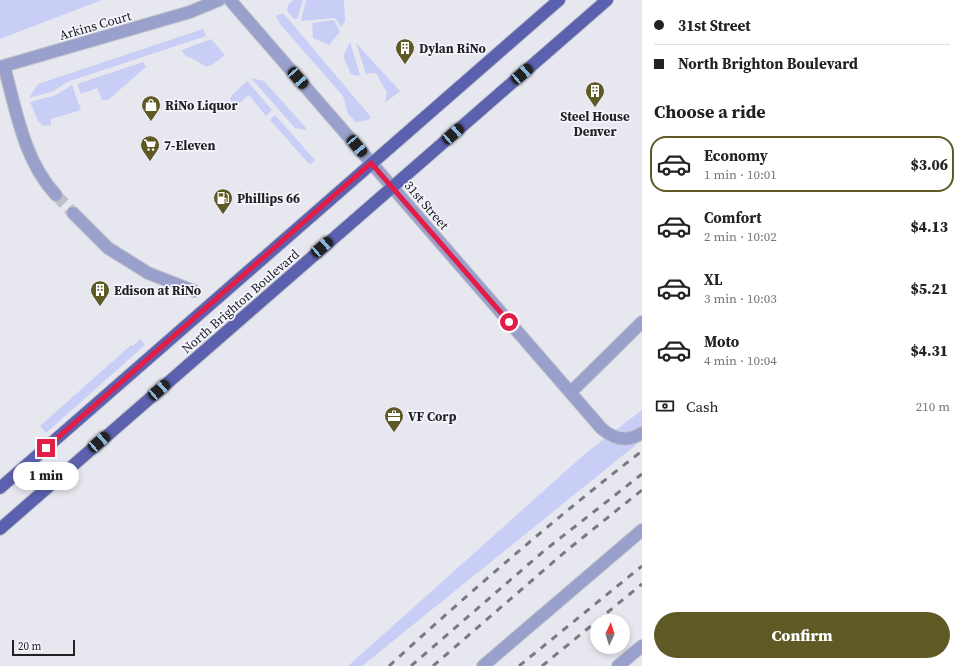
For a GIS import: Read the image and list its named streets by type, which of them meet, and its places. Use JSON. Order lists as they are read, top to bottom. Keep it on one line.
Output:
{"streets":{"main road":["North Brighton Boulevard"],"street":["Arkins Court","31st Street"]},"crossings":[["31st Street","North Brighton Boulevard"]],"places":{"building":["Dylan RiNo","Steel House Denver","Edison at RiNo"],"shop":["RiNo Liquor"],"supermarket":["7-Eleven"],"fuel station":["Phillips 66"],"office":["VF Corp"]},"scale_bar":"20 m","north":"top","page":{"banner":["31st Street","North Brighton Boulevard"],"heading":"Choose a ride","list":[{"name":"Economy","note":"1 min · 10:01","value":"$3.06"},{"name":"Comfort","note":"2 min · 10:02","value":"$4.13"},{"name":"XL","note":"3 min · 10:03","value":"$5.21"},{"name":"Moto","note":"4 min · 10:04","value":"$4.31"}],"pay":["Cash","210 m"],"bubble":"1 min","buttons":"Confirm","scale":"20 m"}}
